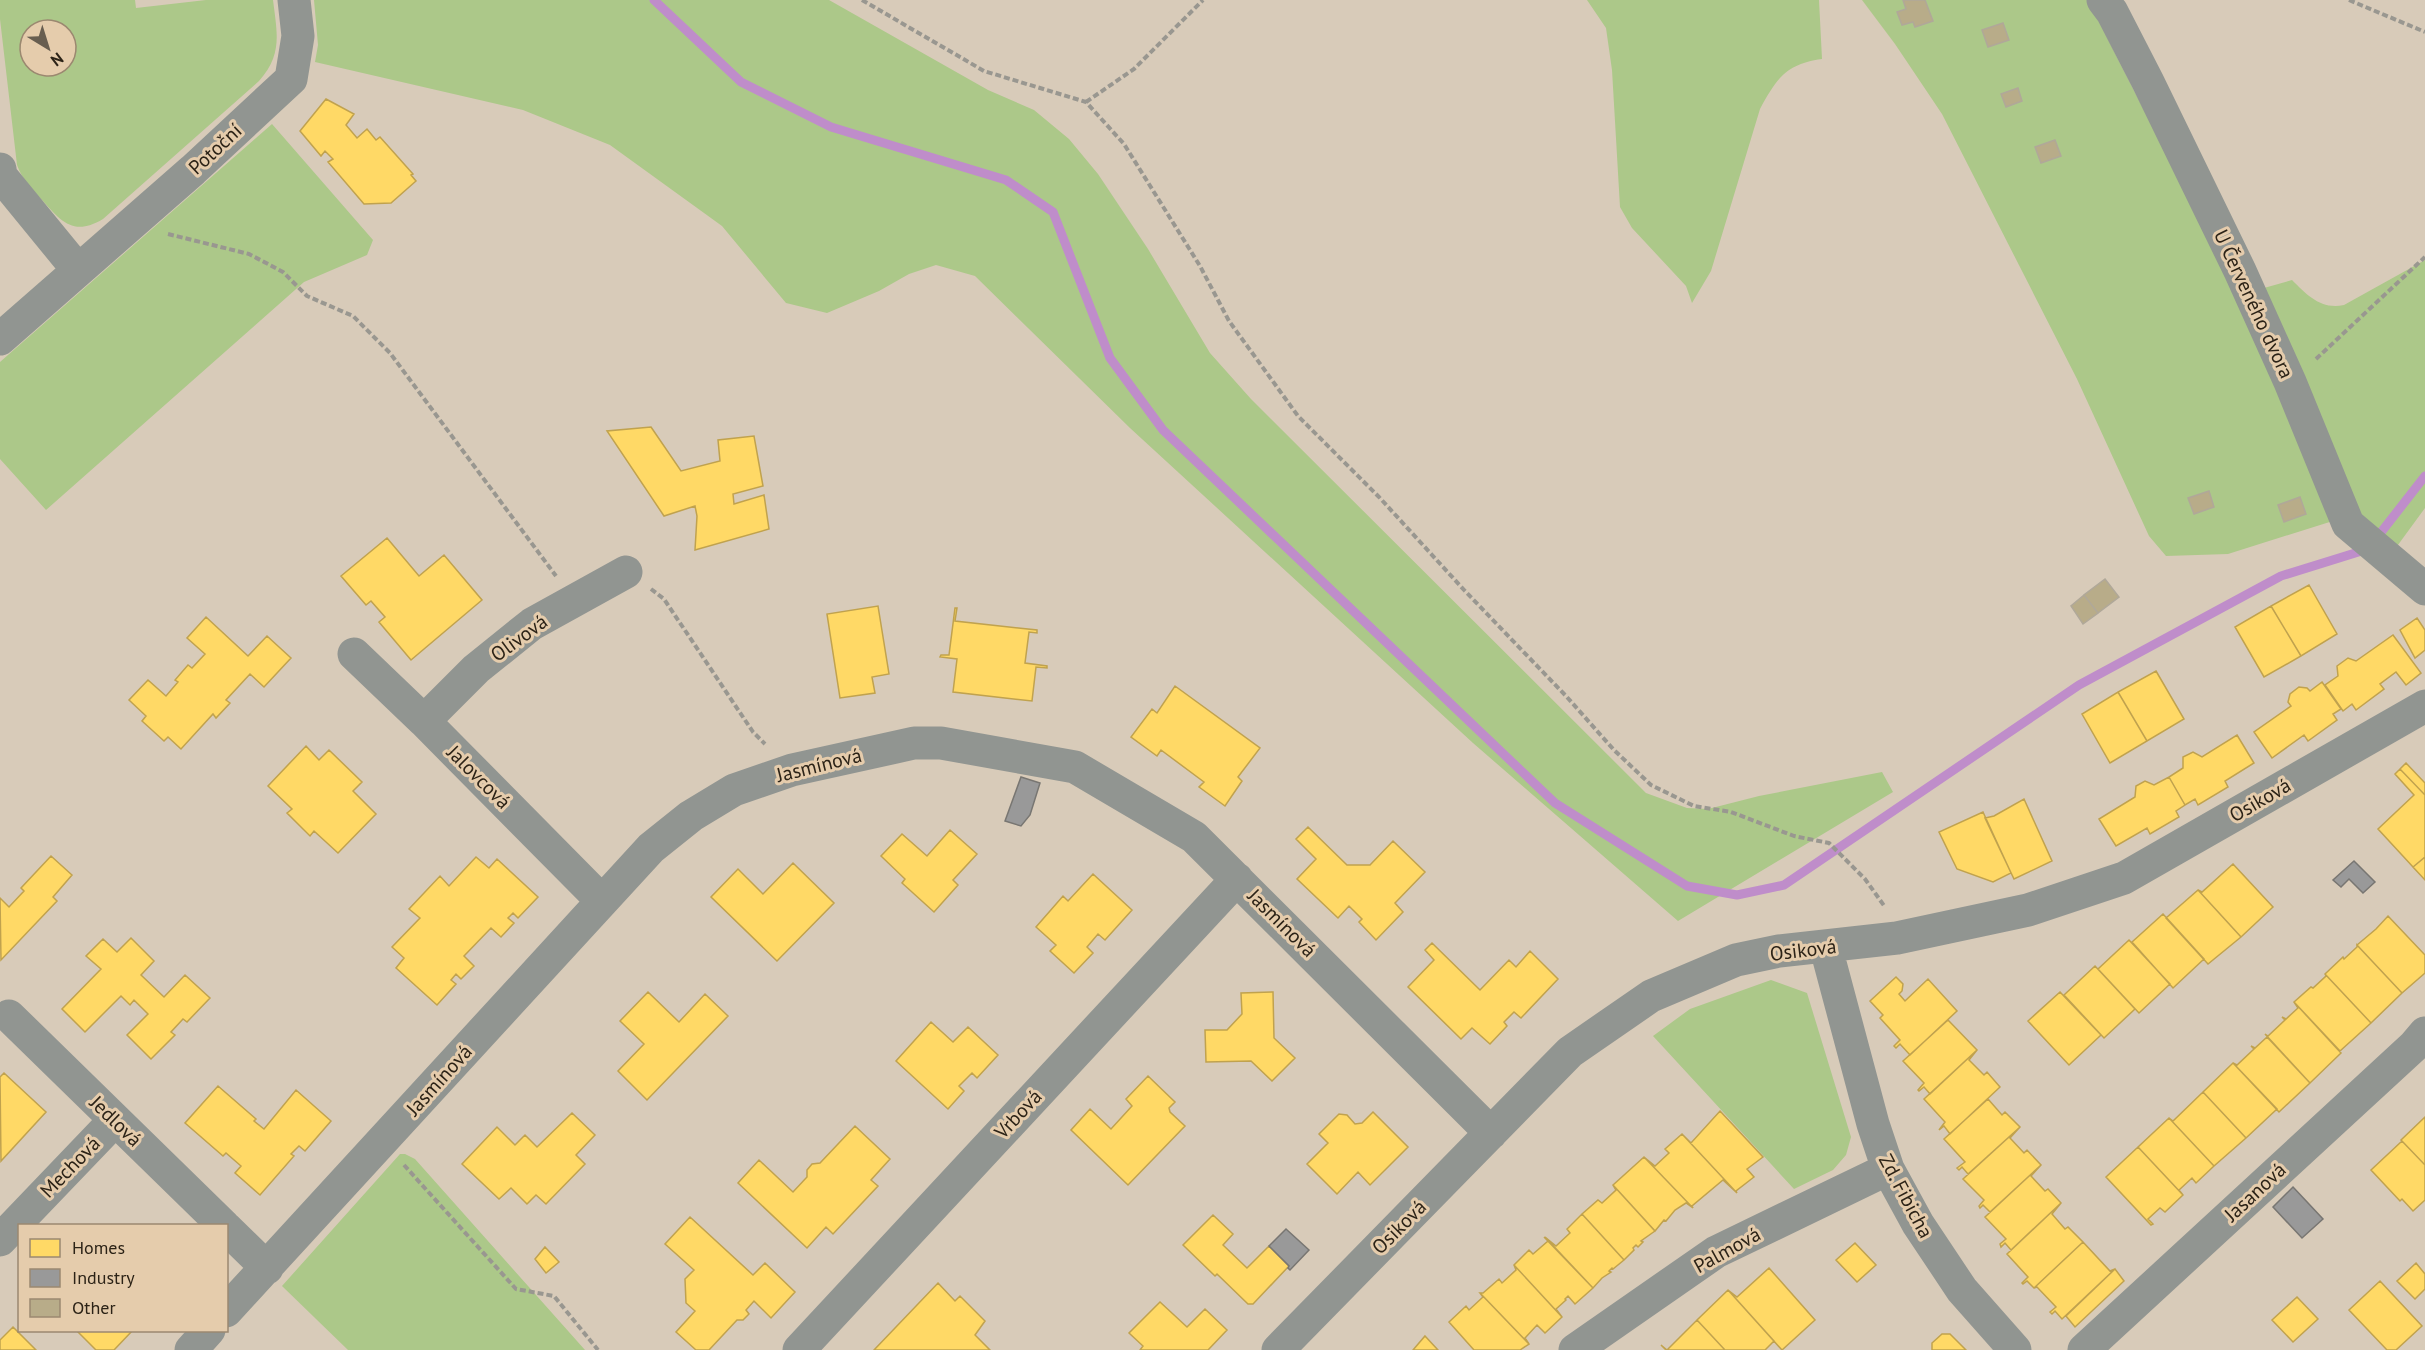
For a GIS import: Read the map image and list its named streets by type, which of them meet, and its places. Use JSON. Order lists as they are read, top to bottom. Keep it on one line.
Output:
{"streets":{"street":["Potoční","U Červeného dvora","Olivová","Jasmínová","Jalovcová","Osiková","Vrbová","Jedlová","Mechová","Jasanová","Zd. Fibicha","Palmová"]},"crossings":[["Olivová","Jalovcová"],["Jasmínová","Jalovcová"],["Jasmínová","Osiková"],["Jasmínová","Vrbová"],["Jasmínová","Jedlová"],["Osiková","Zd. Fibicha"],["Jedlová","Mechová"],["Zd. Fibicha","Palmová"]],"legend":["Homes","Industry","Other"],"north":"bottom right"}
